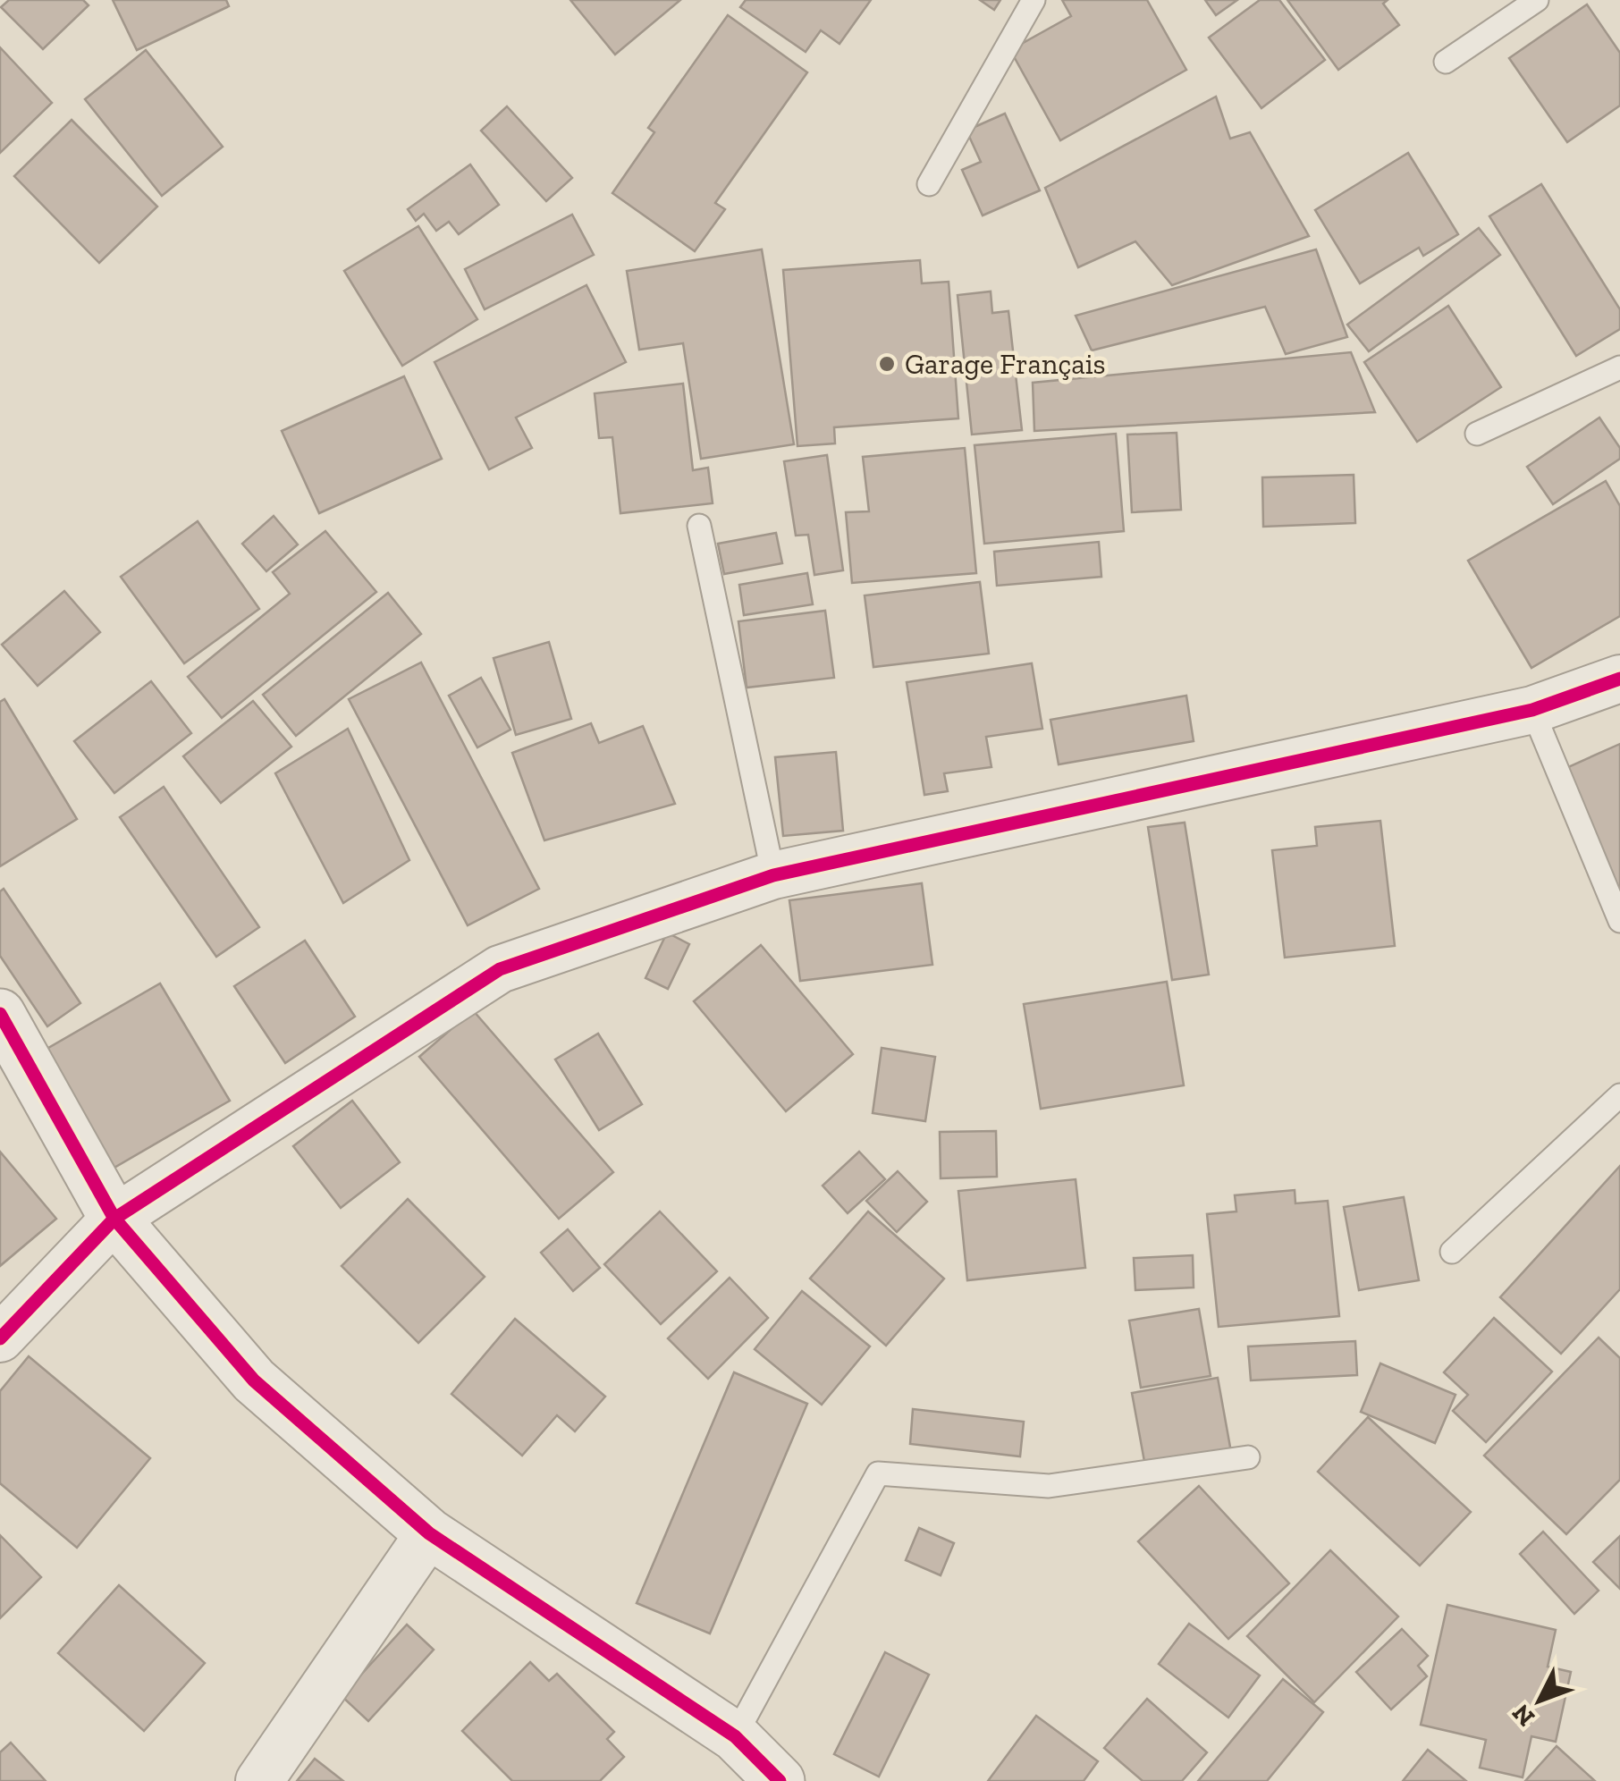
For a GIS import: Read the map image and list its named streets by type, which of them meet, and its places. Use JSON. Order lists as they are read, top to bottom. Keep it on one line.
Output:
{"places":["Garage Français"],"north":"bottom left"}
